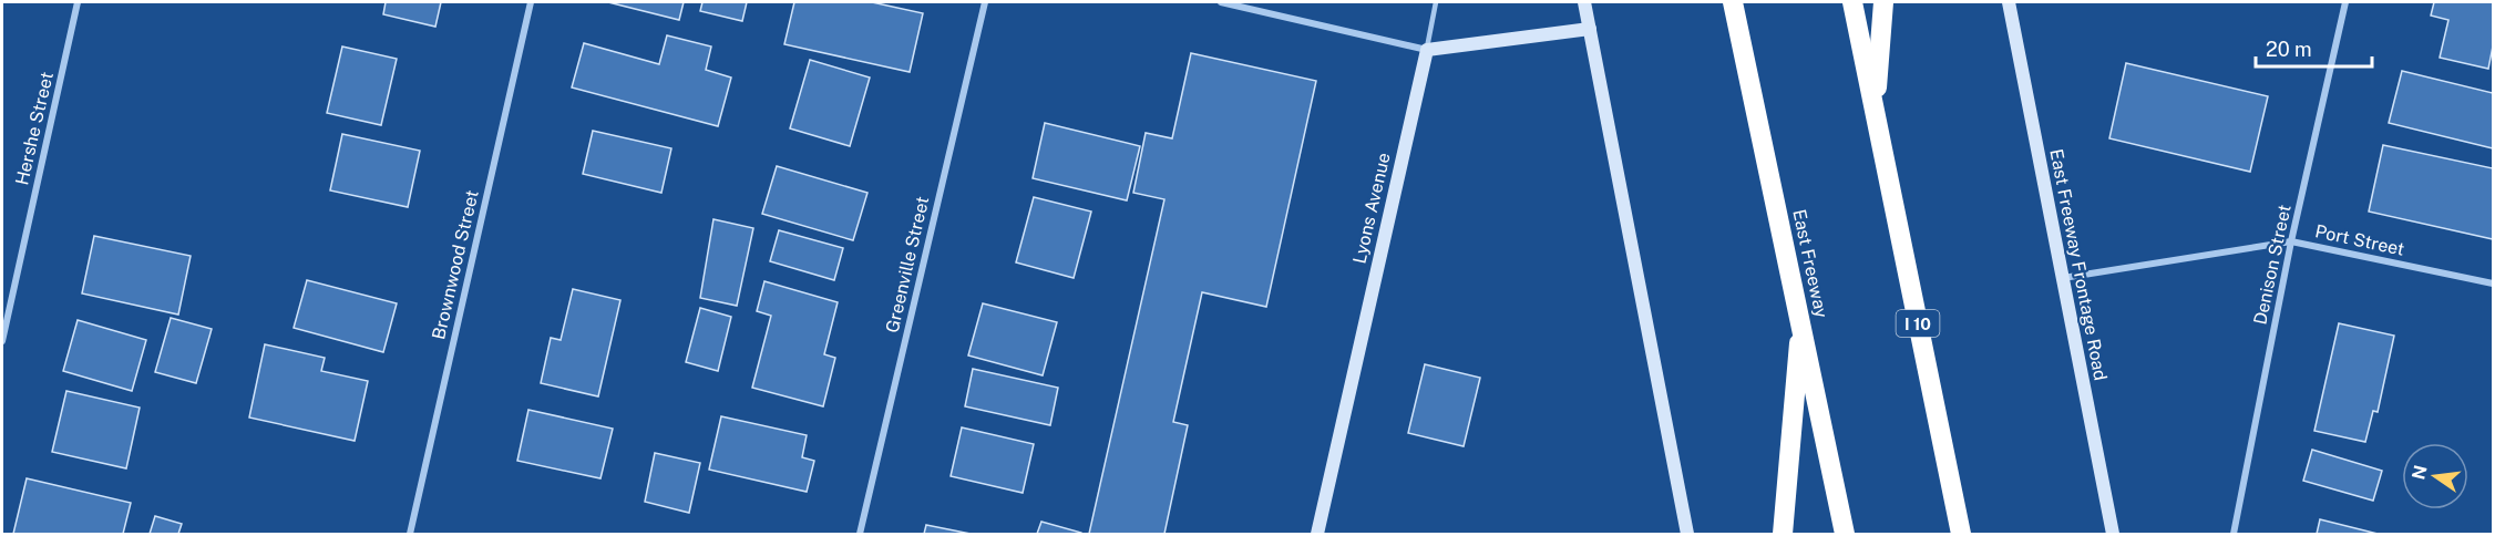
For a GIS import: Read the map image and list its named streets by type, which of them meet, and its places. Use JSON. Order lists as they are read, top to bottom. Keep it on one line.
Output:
{"streets":{"highway":["East Freeway","I 10"],"main road":["Lyons Avenue","East Freeway Frontage Road"],"street":["Hershe Street","Port Street","Brownwood Street","Greenville Street","Denison Street"]},"crossings":[["Port Street","East Freeway Frontage Road"],["Port Street","Denison Street"]],"scale_bar":"20 m","north":"left"}
